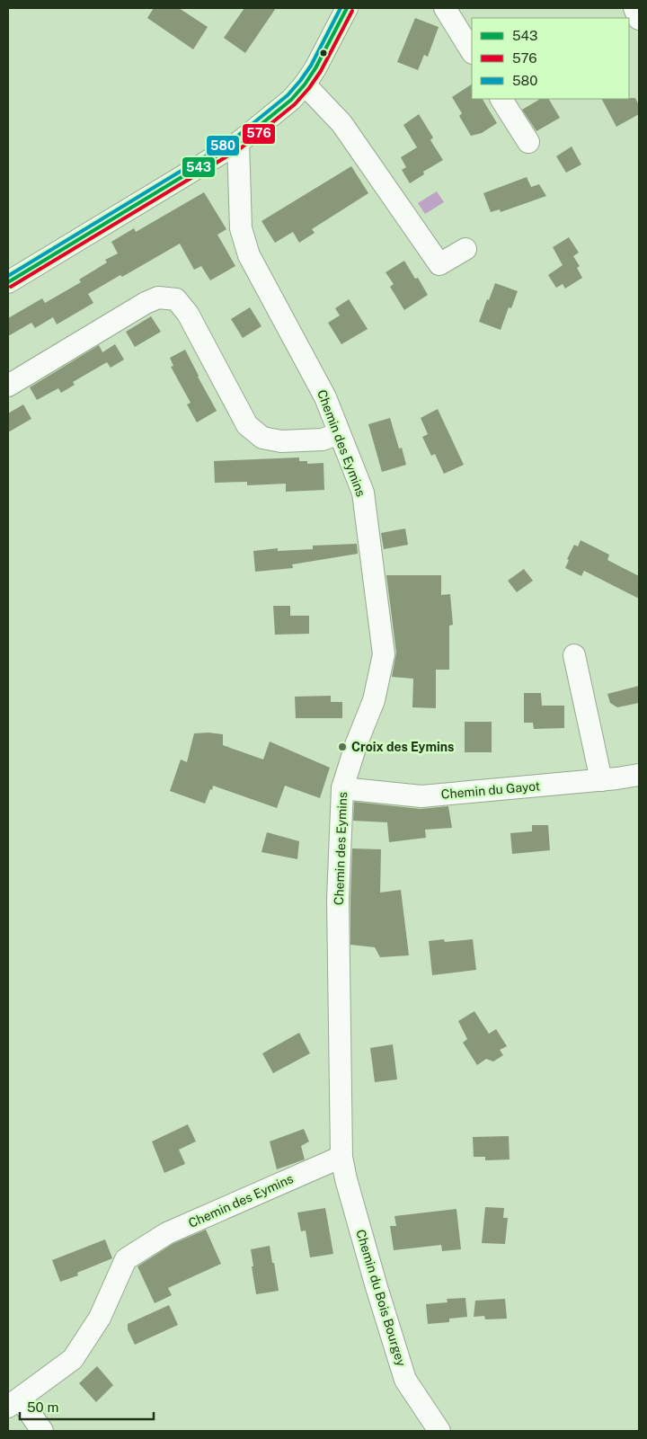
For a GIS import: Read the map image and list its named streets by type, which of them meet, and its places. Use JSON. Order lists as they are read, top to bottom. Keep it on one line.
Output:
{"streets":{"street":["Chemin des Eymins","Chemin du Gayot","Chemin du Bois Bourgey"]},"crossings":[["Chemin des Eymins","Chemin du Gayot"],["Chemin des Eymins","Chemin du Bois Bourgey"]],"places":["Croix des Eymins"],"lines":["transit line 543","transit line 580","transit line 576"],"legend":["543","576","580"],"scale_bar":"50 m"}
